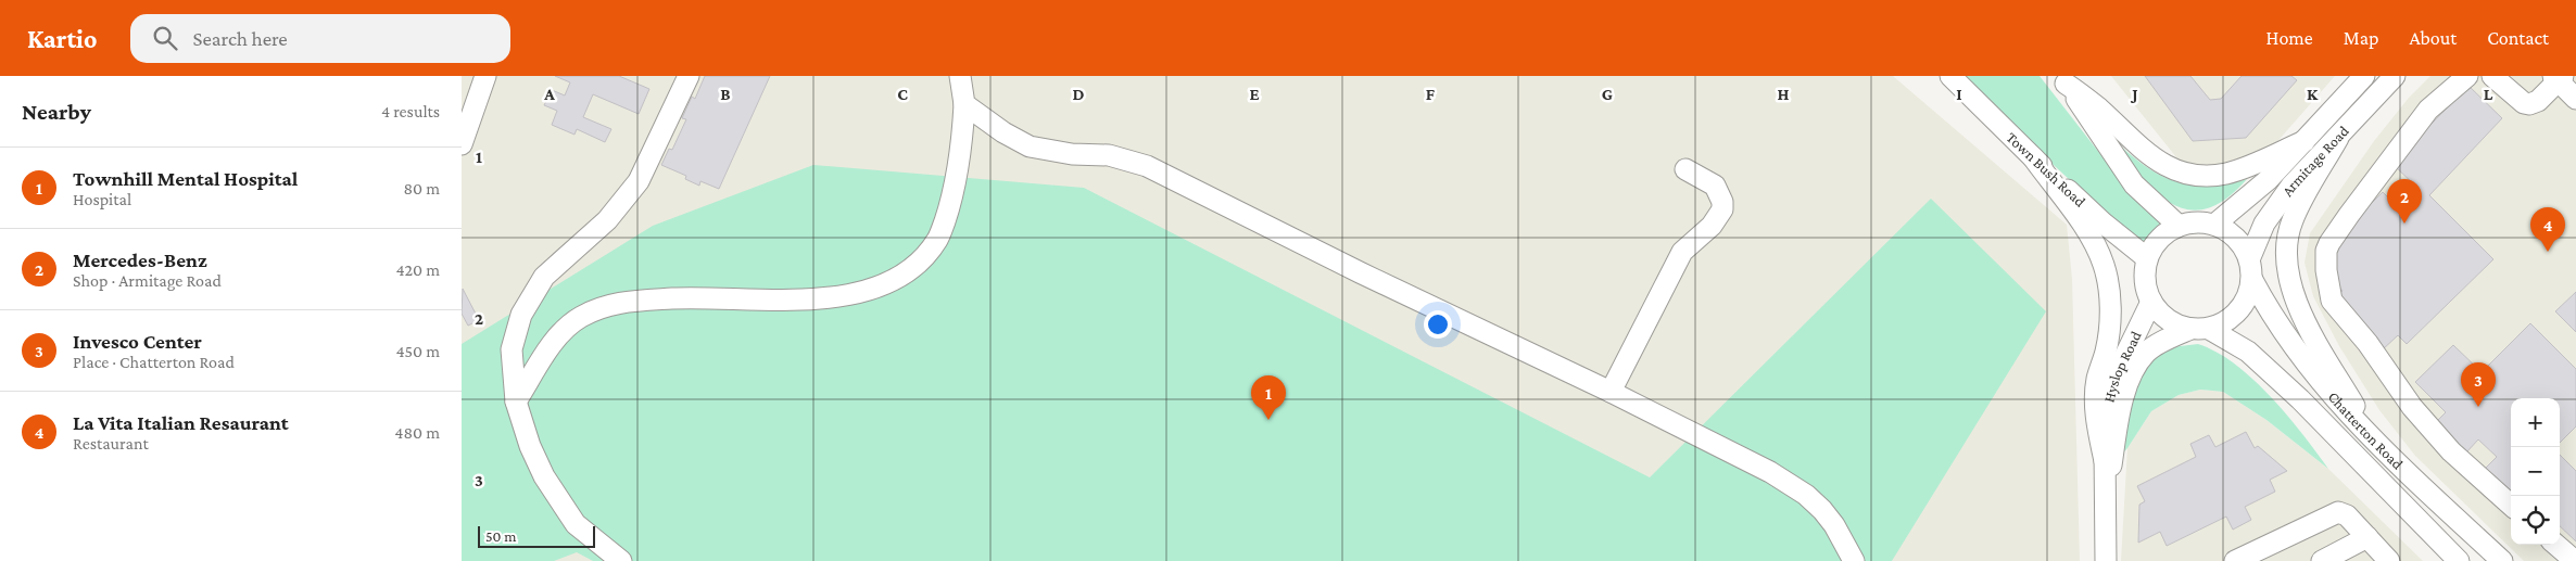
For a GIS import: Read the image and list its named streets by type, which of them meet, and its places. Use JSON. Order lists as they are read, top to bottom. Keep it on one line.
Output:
{"streets":{"street":["Armitage Road","Town Bush Road","Hyslop Road","Chatterton Road"]},"crossings":[["Armitage Road","Town Bush Road"],["Armitage Road","Hyslop Road"],["Armitage Road","Chatterton Road"],["Town Bush Road","Hyslop Road"],["Town Bush Road","Chatterton Road"],["Hyslop Road","Chatterton Road"]],"scale_bar":"50 m","page":{"header":"Kartio","search":"Search here","nav":["Home","Map","About","Contact"],"heading":["Nearby","4 results"],"list":[{"mark":"1","name":"Townhill Mental Hospital","note":"Hospital","value":"80 m"},{"mark":"2","name":"Mercedes-Benz","note":"Shop · Armitage Road","value":"420 m"},{"mark":"3","name":"Invesco Center","note":"Place · Chatterton Road","value":"450 m"},{"mark":"4","name":"La Vita Italian Resaurant","note":"Restaurant","value":"480 m"}],"pins":["2","4","3","1"],"map_buttons":["+","−"],"scale":"50 m"},"grid":{"columns":["A","B","C","D","E","F","G","H","I","J","K","L"],"rows":["1","2","3"]}}
